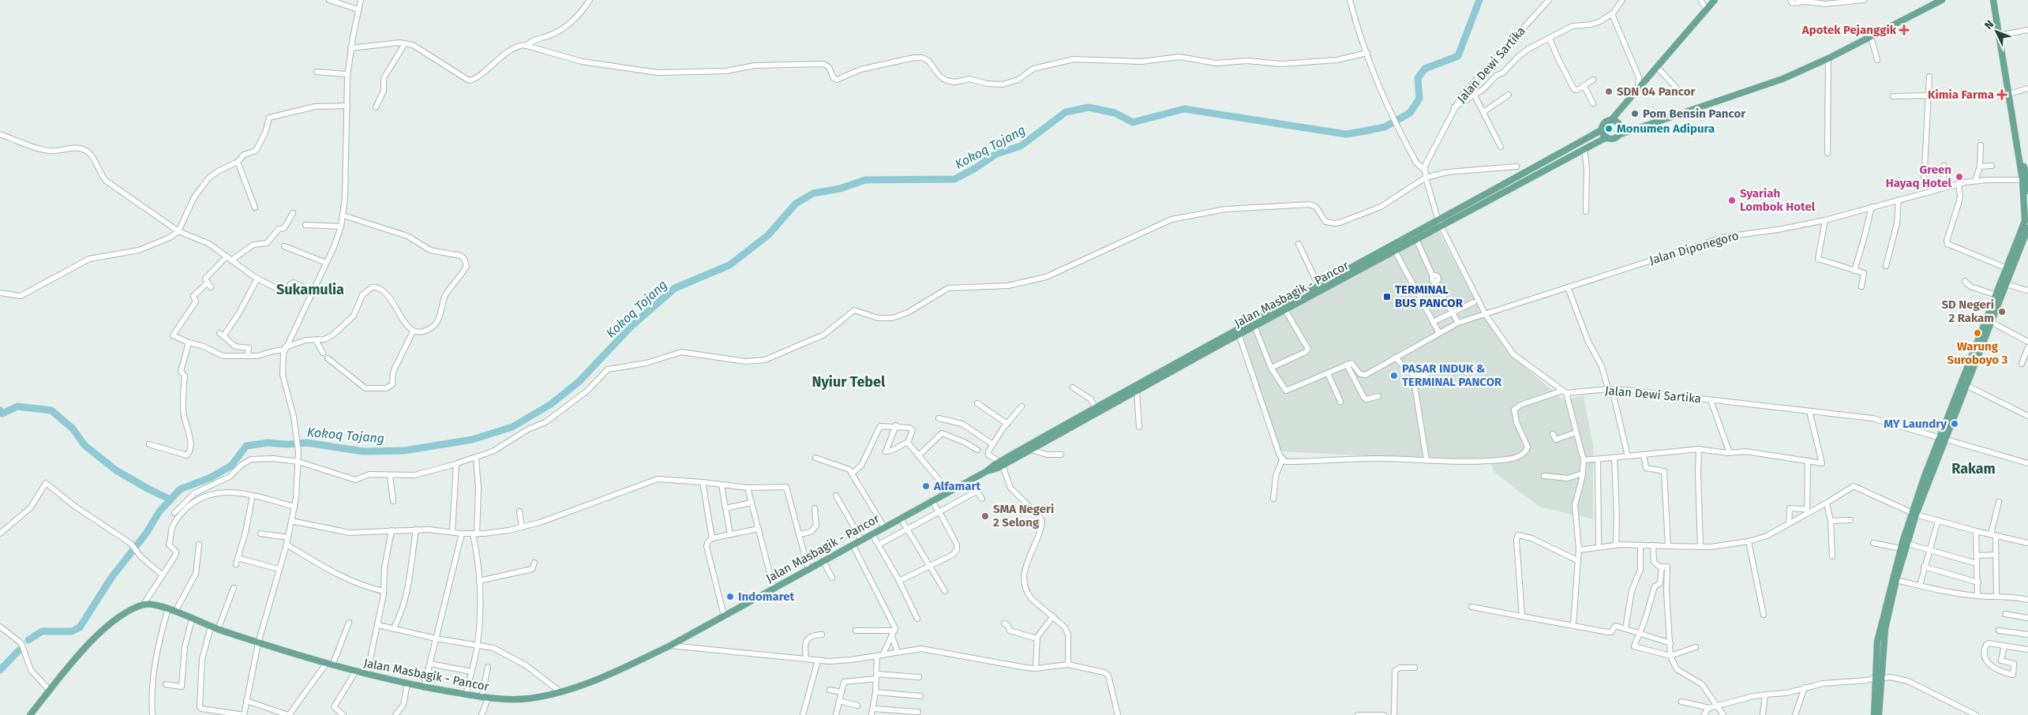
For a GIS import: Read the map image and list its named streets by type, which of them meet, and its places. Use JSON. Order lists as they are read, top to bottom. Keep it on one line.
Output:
{"streets":{"main road":["Jalan Masbagik - Pancor"],"street":["Jalan Dewi Sartika","Jalan Diponegoro"]},"crossings":[["Jalan Dewi Sartika","Jalan Diponegoro"],["Jalan Dewi Sartika","Jalan Masbagik - Pancor"]],"districts":["Sukamulia","Nyiur Tebel","Rakam"],"water":["Kokoq Tojang"],"places":{"health":["Apotek Pejanggik","Kimia Farma"],"other":["SDN 04 Pancor","Pom Bensin Pancor","Monumen Adipura","Green Hayaq Hotel","Syariah Lombok Hotel","SD Negeri 2 Rakam","Warung Suroboyo 3","PASAR INDUK & TERMINAL PANCOR","MY Laundry","Alfamart","SMA Negeri 2 Selong","Indomaret"],"transit":["TERMINAL BUS PANCOR"]},"north":"top left"}
